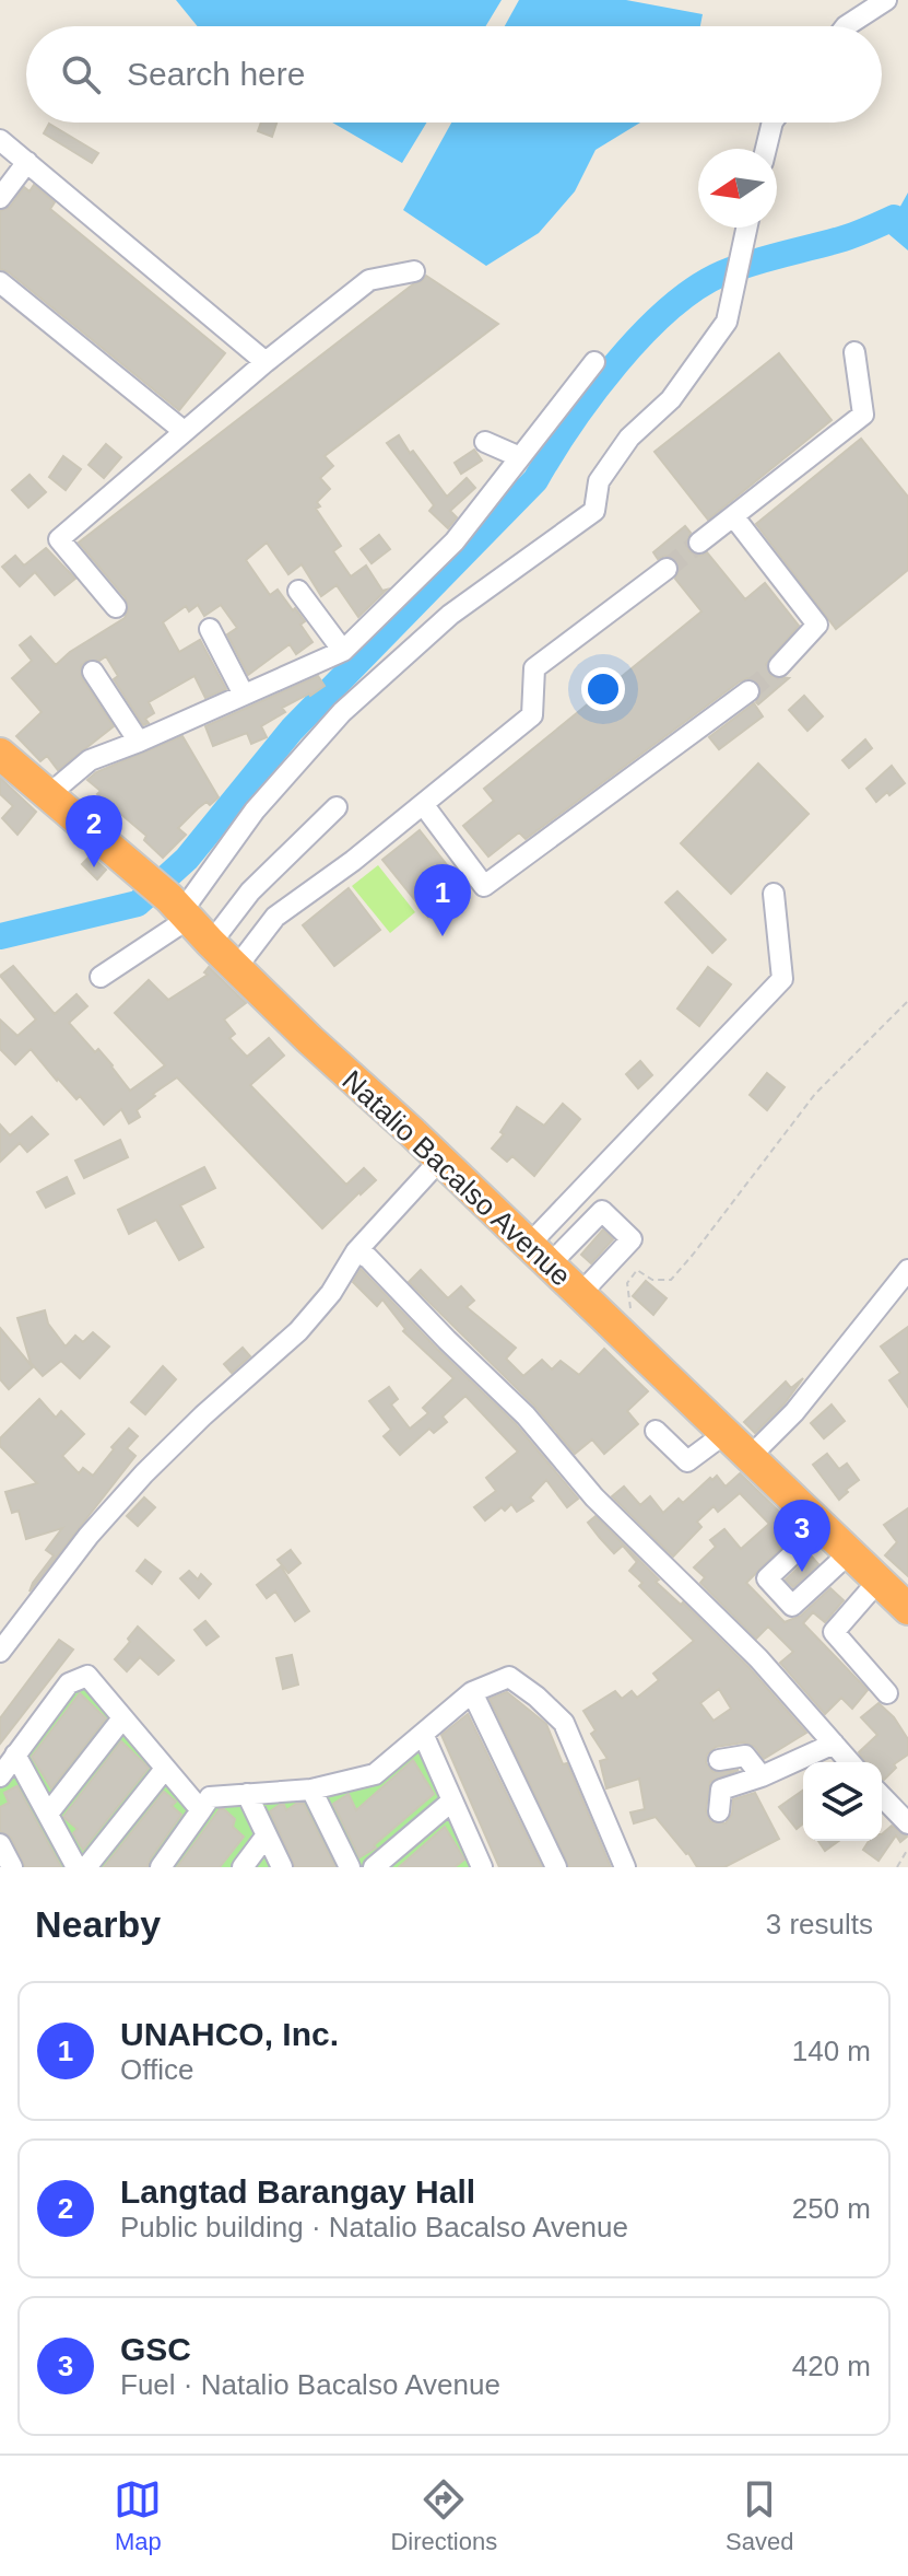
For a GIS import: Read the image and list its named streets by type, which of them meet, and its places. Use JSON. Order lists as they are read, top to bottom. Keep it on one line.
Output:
{"streets":{"highway":["Natalio Bacalso Avenue"]},"north":"left","page":{"search":"Search here","pins":["2","1","3"],"heading":["Nearby","3 results"],"list":[{"mark":"1","name":"UNAHCO, Inc.","note":"Office","value":"140 m"},{"mark":"2","name":"Langtad Barangay Hall","note":"Public building · Natalio Bacalso Avenue","value":"250 m"},{"mark":"3","name":"GSC","note":"Fuel · Natalio Bacalso Avenue","value":"420 m"}],"nav":["Map","Directions","Saved"]}}
